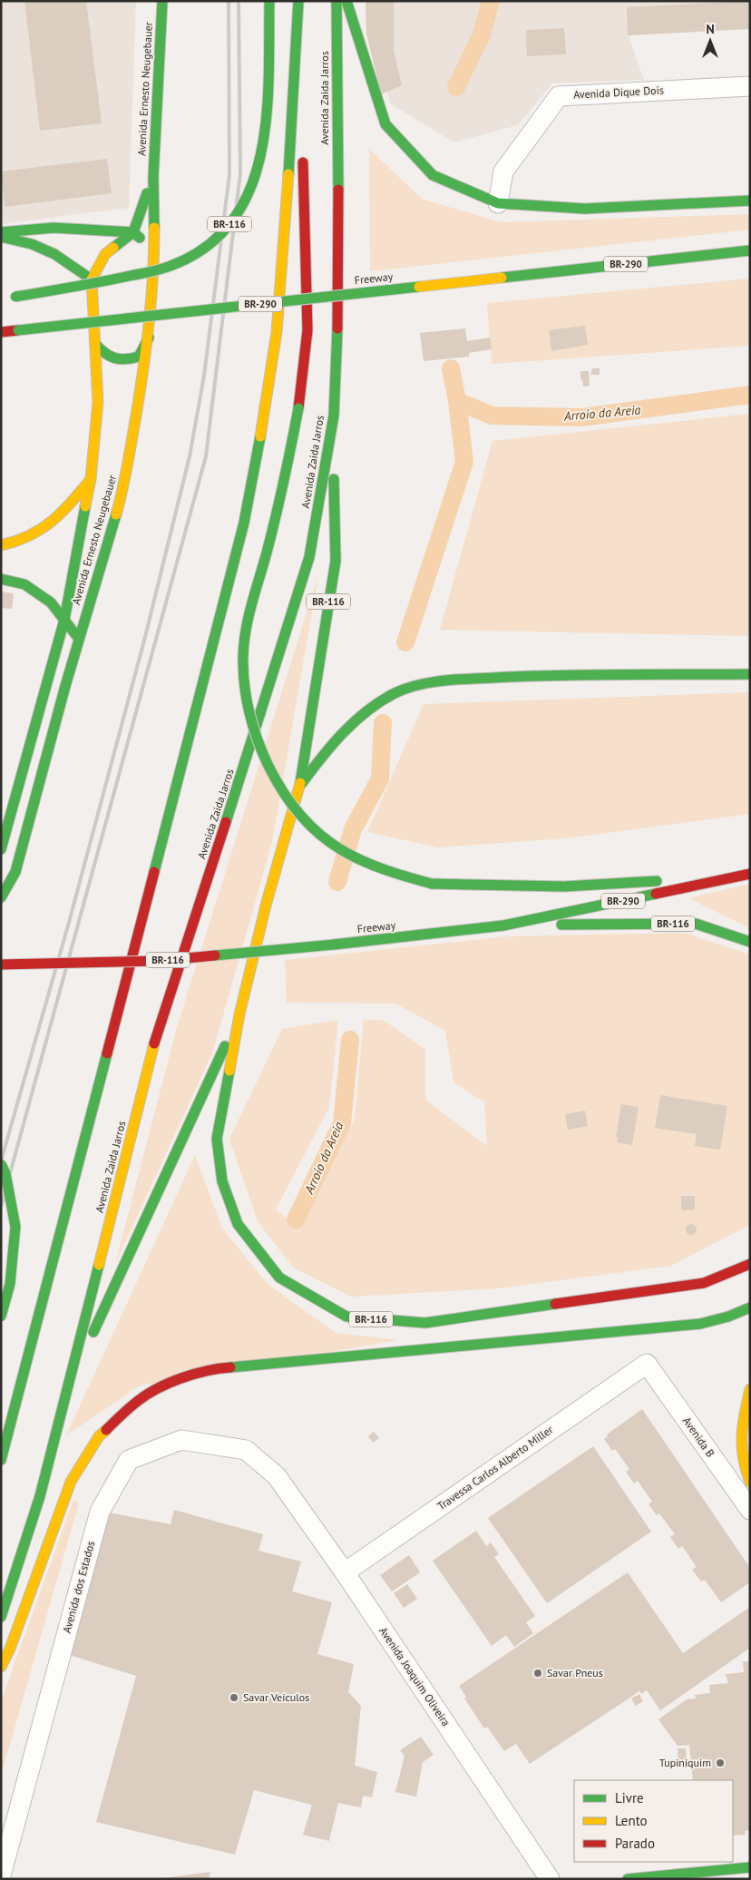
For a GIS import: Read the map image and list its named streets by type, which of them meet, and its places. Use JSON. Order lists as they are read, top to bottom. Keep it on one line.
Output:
{"streets":{"main road":["Avenida Ernesto Neugebauer","Avenida Zaida Jarros","BR-116","BR-290","Freeway"],"street":["Avenida Dique Dois","Avenida B","Travessa Carlos Alberto Miller","Avenida dos Estados","Avenida Joaquim Oliveira"]},"crossings":[["Avenida Zaida Jarros","BR-116"],["BR-116","Freeway"],["Avenida B","Travessa Carlos Alberto Miller"],["Travessa Carlos Alberto Miller","Avenida Joaquim Oliveira"],["Avenida dos Estados","Avenida Joaquim Oliveira"]],"water":["Arroio da Areia"],"places":["Savar Pneus","Savar Veículos","Tupiniquim"],"legend":["Livre","Lento","Parado"],"north":"top"}
